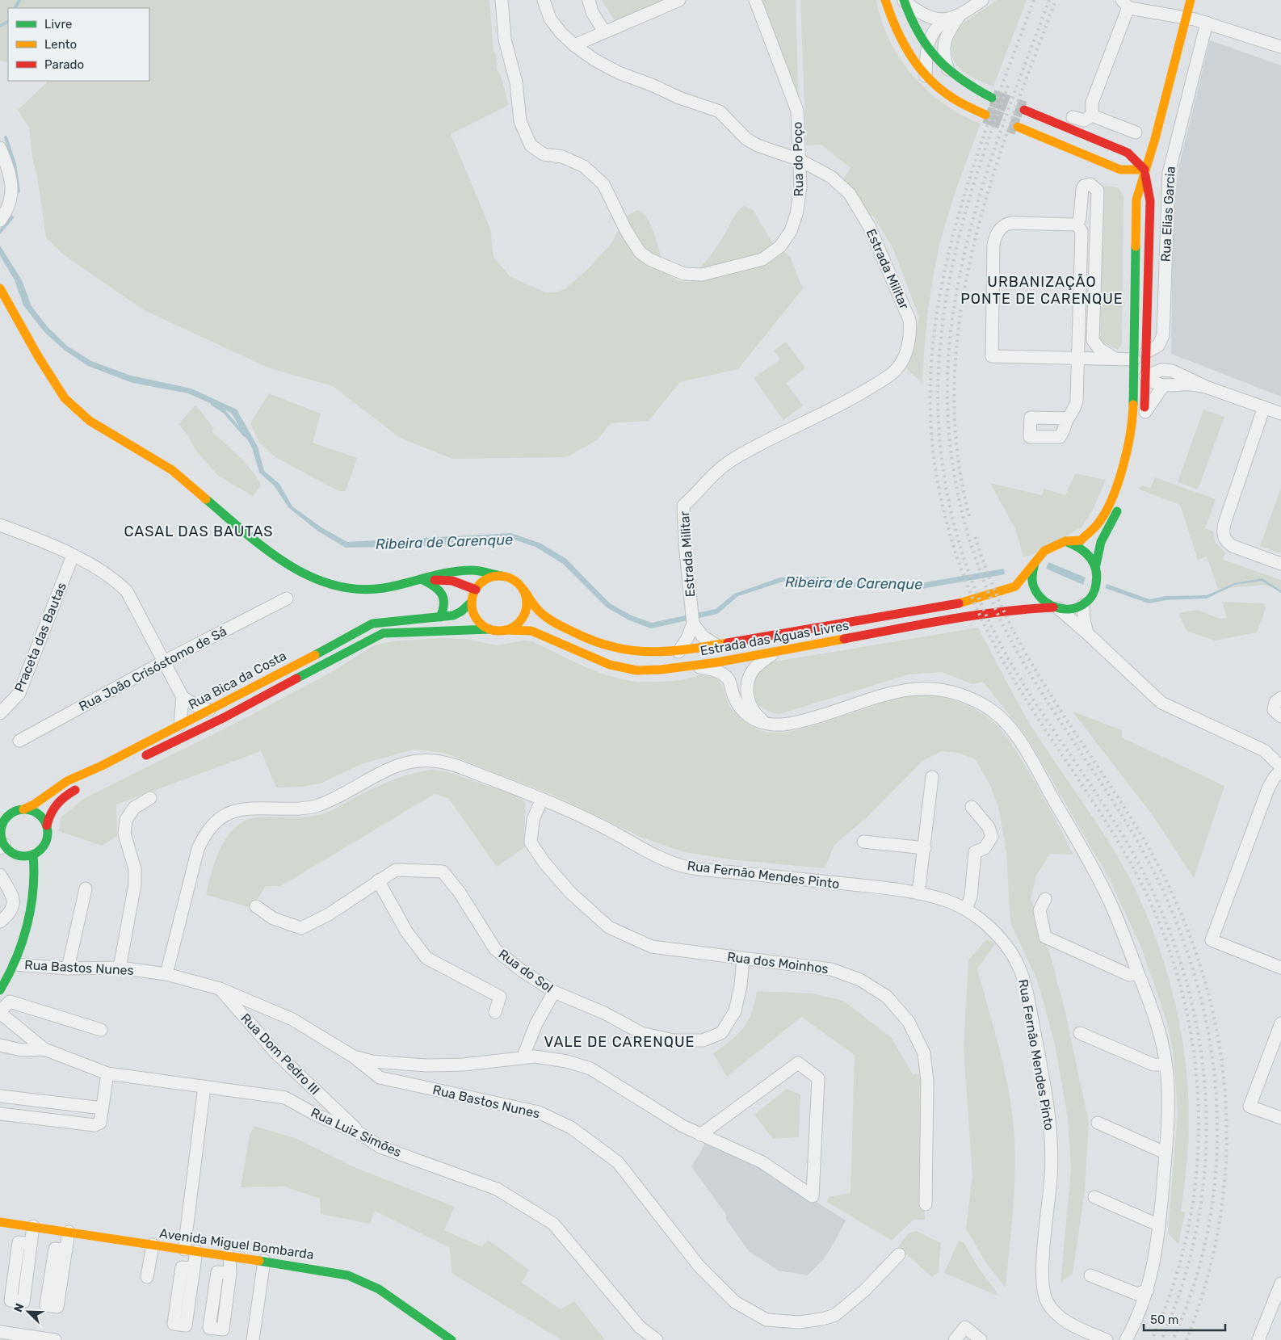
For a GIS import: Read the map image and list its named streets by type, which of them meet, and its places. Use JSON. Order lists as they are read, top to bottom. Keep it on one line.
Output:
{"streets":{"street":["Rua do Poço","Rua Elias Garcia","Estrada Militar","Praceta das Bautas","Estrada das Águas Livres","Rua João Crisóstomo de Sá","Rua Bica da Costa","Rua Fernão Mendes Pinto","Rua dos Moinhos","Rua Bastos Nunes","Rua do Sol","Rua Dom Pedro III","Rua Luiz Simões","Avenida Miguel Bombarda"]},"crossings":[["Rua do Poço","Estrada Militar"],["Rua Elias Garcia","Estrada das Águas Livres"],["Estrada das Águas Livres","Rua Bica da Costa"],["Rua Fernão Mendes Pinto","Rua dos Moinhos"],["Rua Fernão Mendes Pinto","Rua Bastos Nunes"],["Rua dos Moinhos","Rua do Sol"],["Rua Bastos Nunes","Rua Dom Pedro III"],["Rua Dom Pedro III","Rua Luiz Simões"]],"districts":["URBANIZAÇÃO PONTE DE CARENQUE","CASAL DAS BAUTAS","VALE DE CARENQUE"],"water":["Ribeira de Carenque"],"legend":["Livre","Lento","Parado"],"scale_bar":"50 m","north":"top left"}
